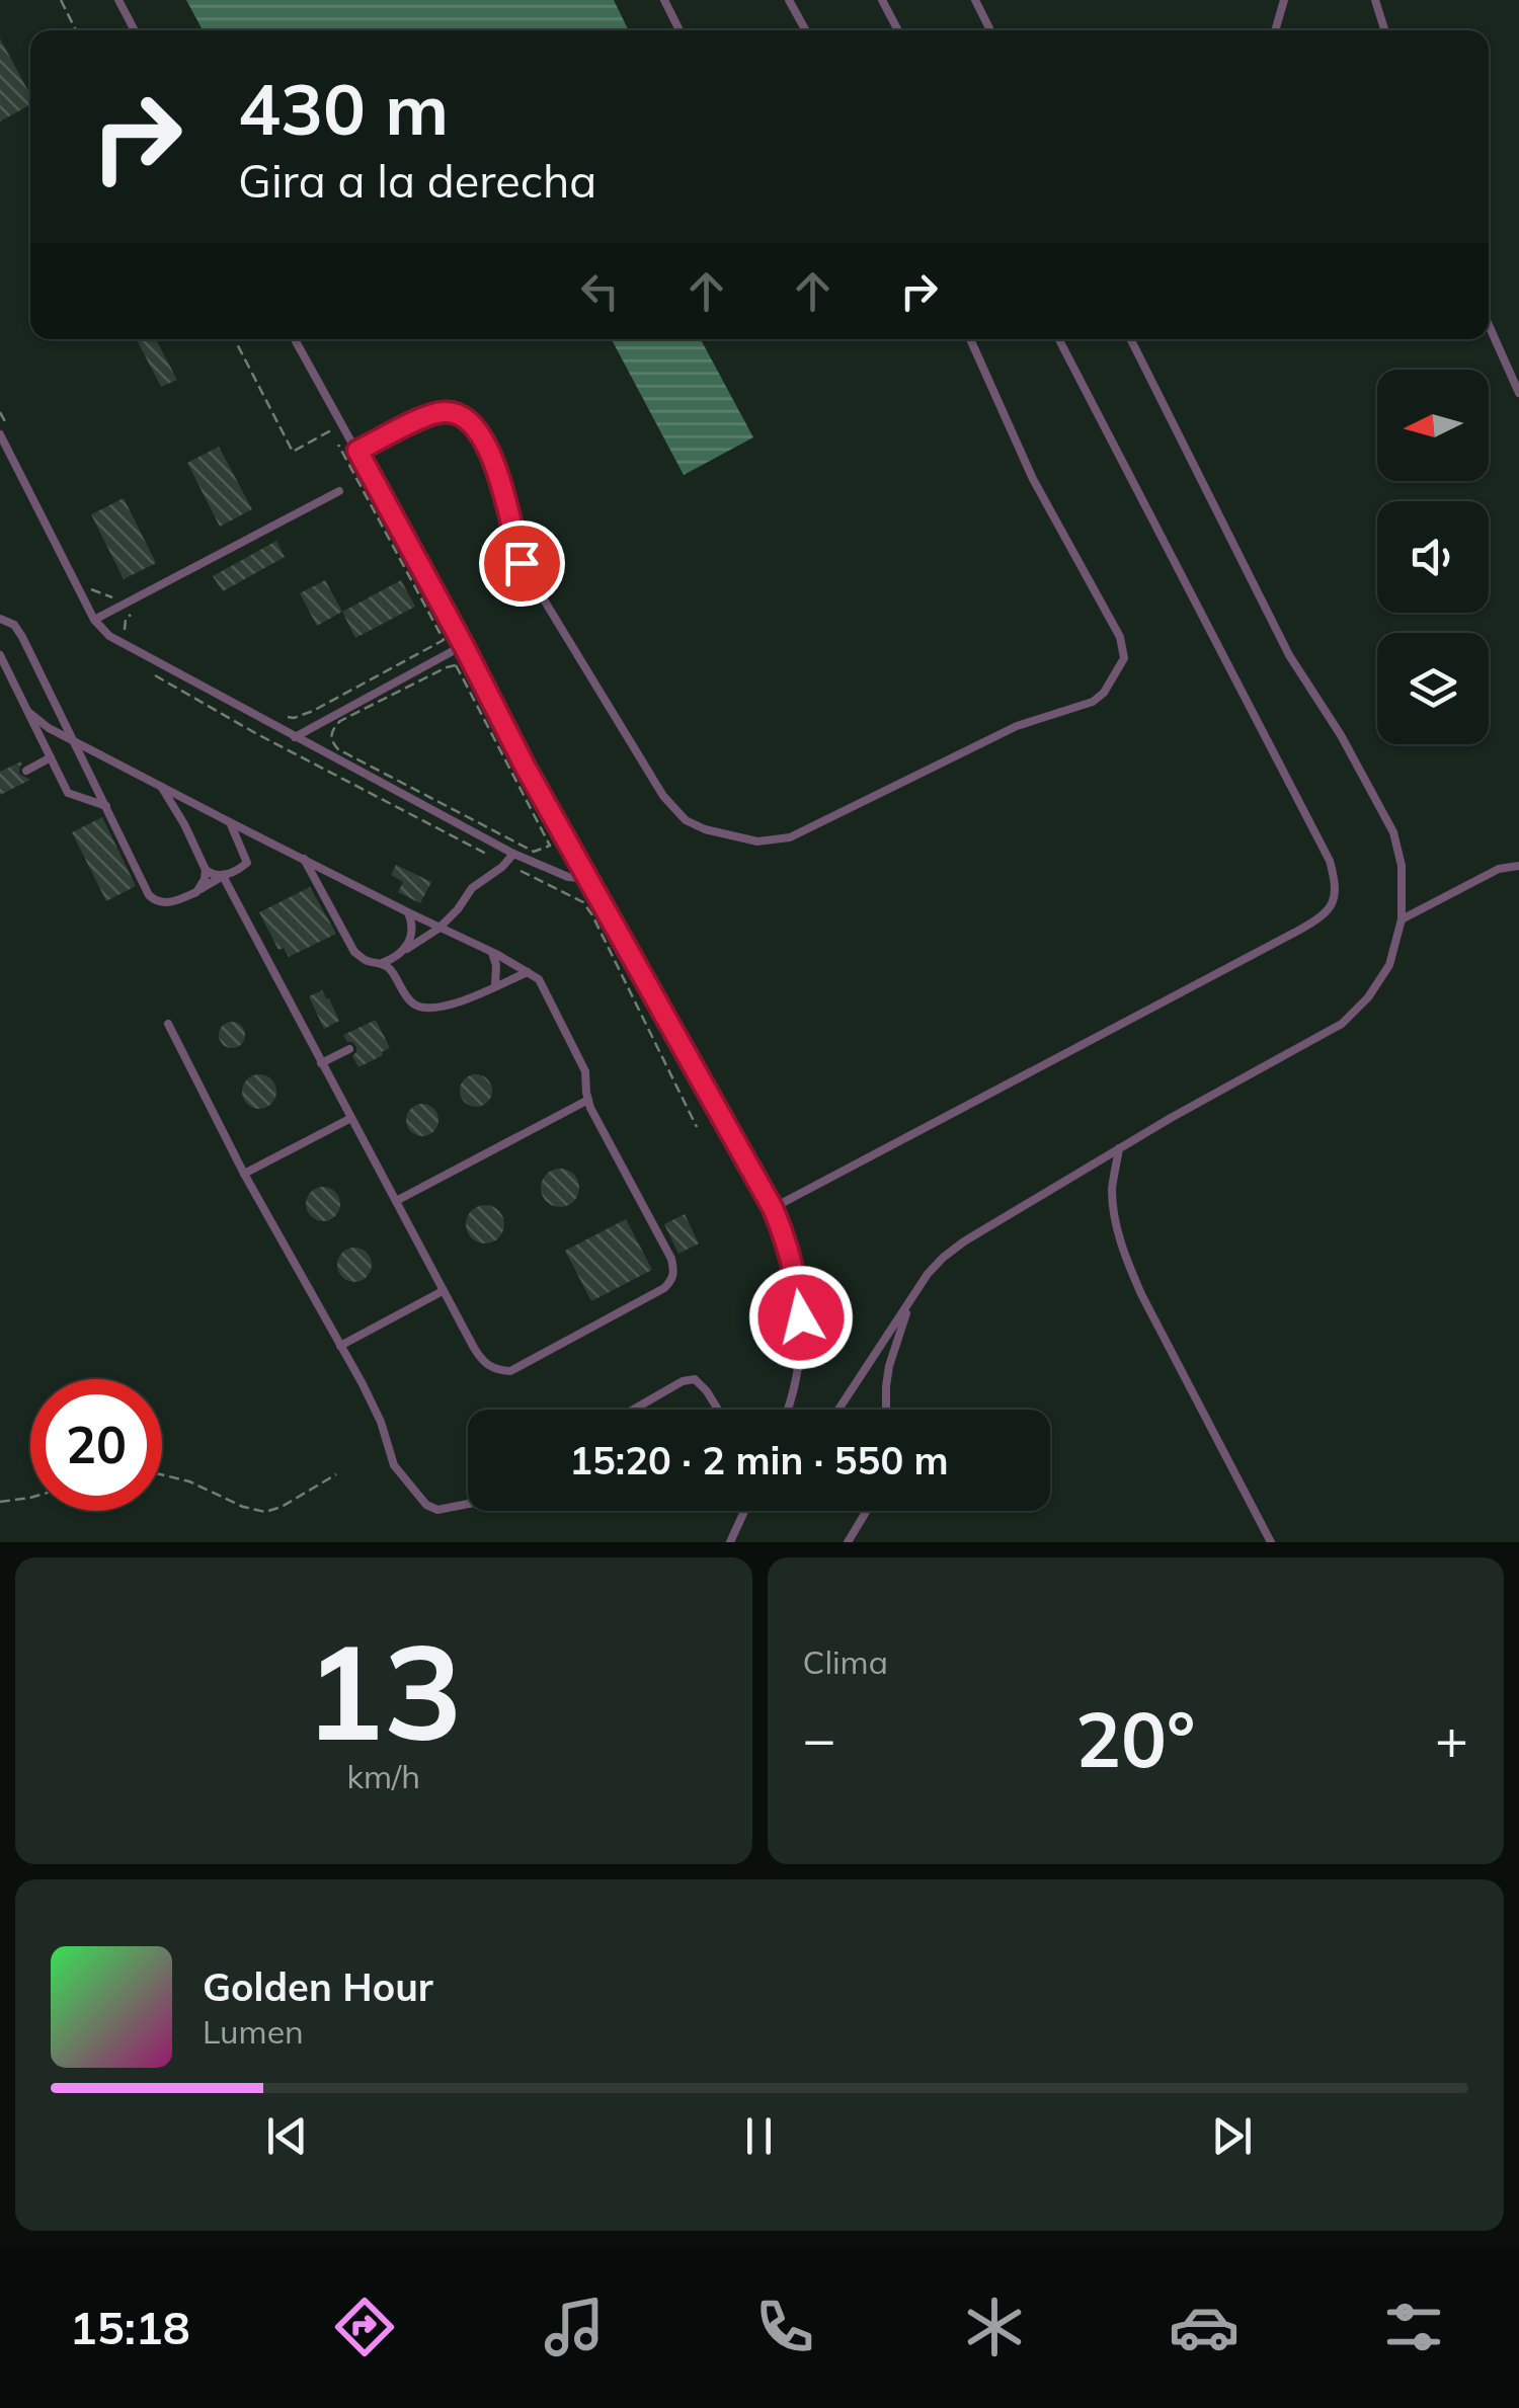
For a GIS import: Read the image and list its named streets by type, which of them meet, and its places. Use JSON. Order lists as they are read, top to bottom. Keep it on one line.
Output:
{"north":"left","page":{"turn":["430 m","Gira a la derecha"],"limit":"20","trip":"15:20 · 2 min · 550 m","tile":[["13","km/h"],"Clima"],"heat":["−","20°","+"],"song":["Golden Hour","Lumen"],"tabs":"15:18"}}
